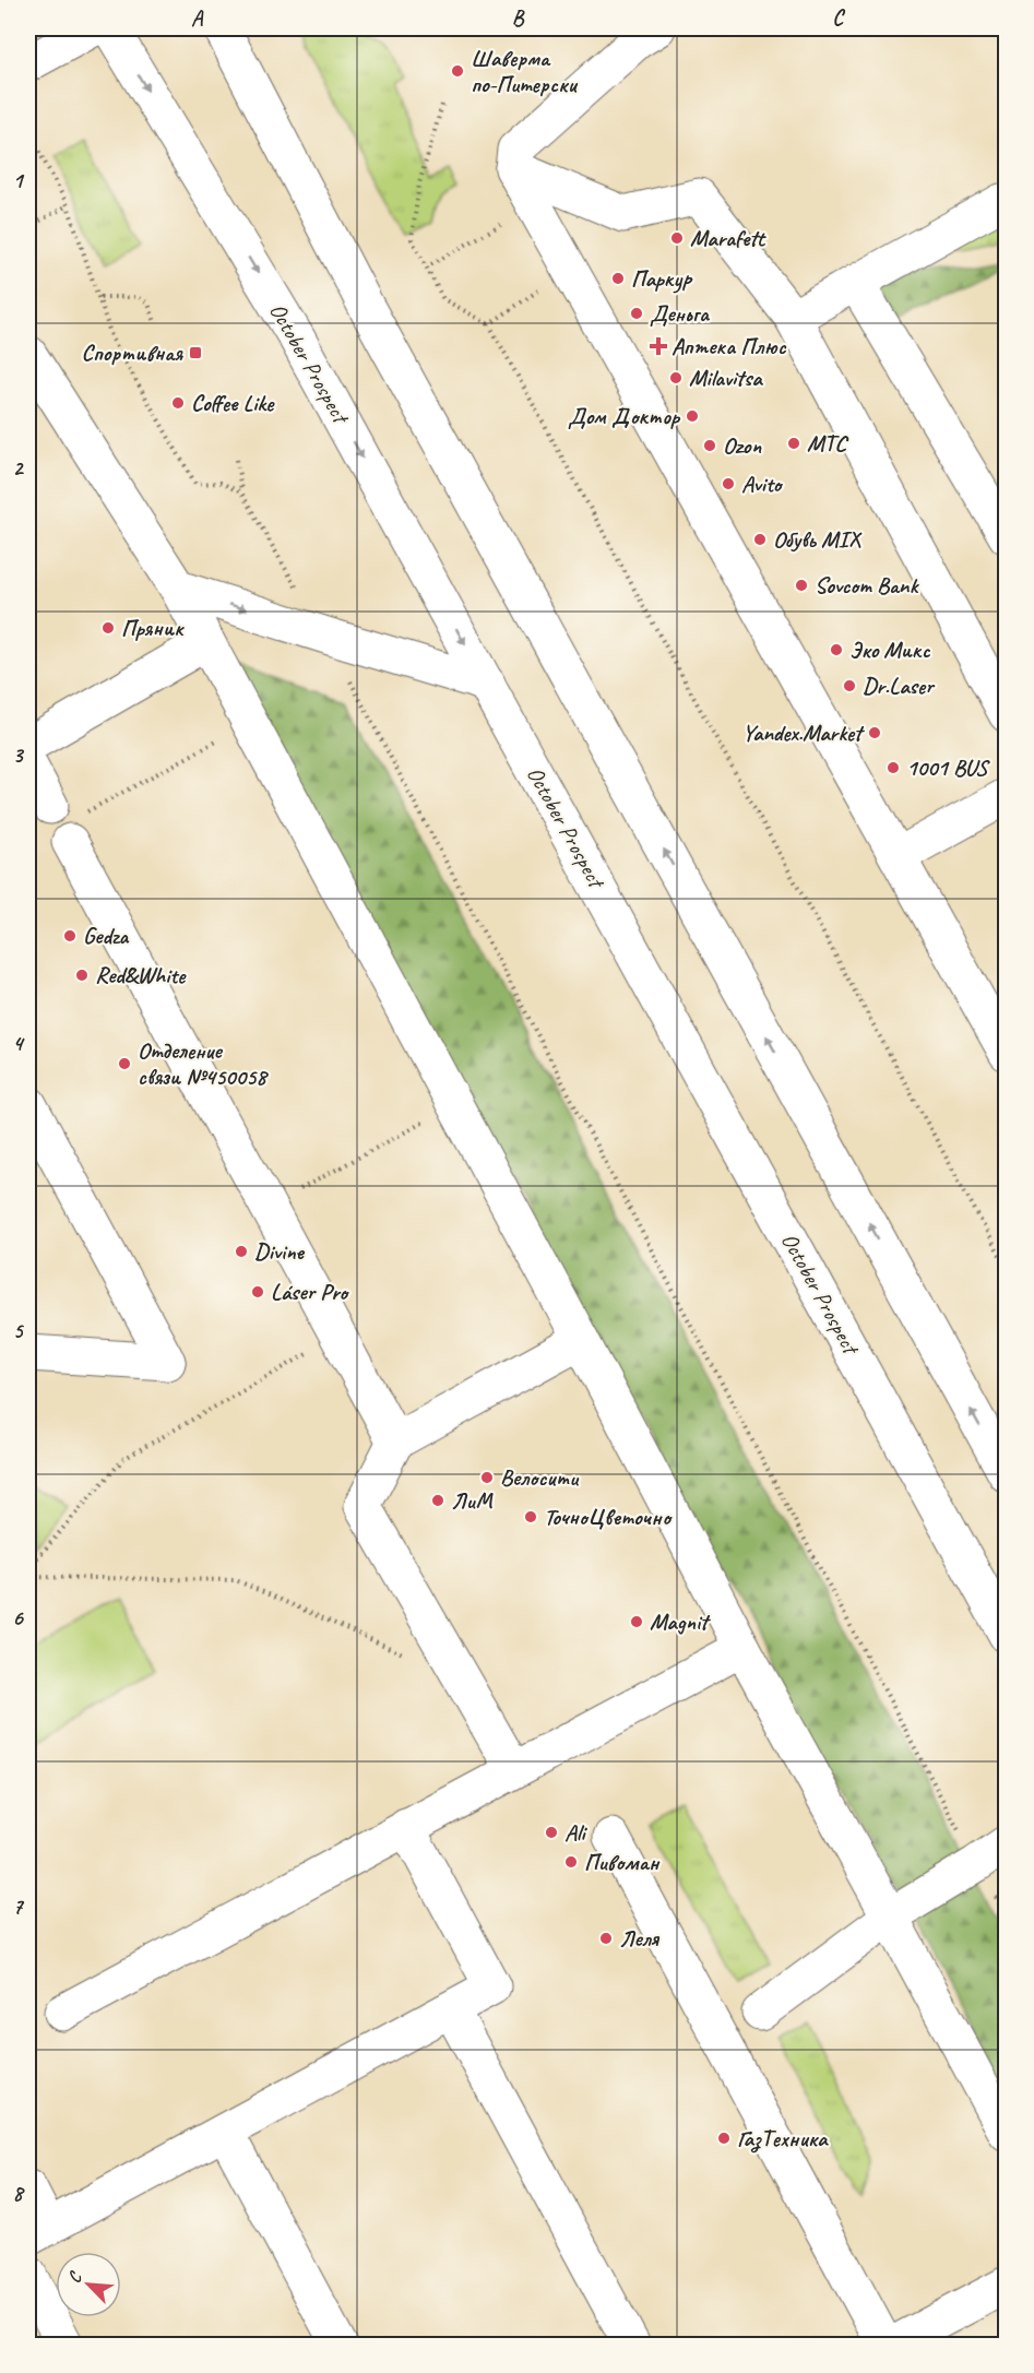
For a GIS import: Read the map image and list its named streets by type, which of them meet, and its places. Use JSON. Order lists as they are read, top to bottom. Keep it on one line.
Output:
{"streets":{"main road":["October Prospect"]},"places":{"other":["Шаверма по-Питерски","Marafett","Паркур","Деньга","Milavitsa","Coffee Like","Дом Доктор","МТС","Ozon","Avito","Обувь MIX","Sovcom Bank","Пряник","Эко Микс","Dr.Laser","Yandex.Market","1001 BUS","Gedza","Red&White","Отделение связи №450058","Divine","Láser Pro","Велосити","ЛиМ","ТочноЦветочно","Magnit","Ali","Пивоман","Леля","ГазТехника"],"health":["Аптека Плюс"],"transit":["Спортивная"]},"north":"top left","grid":{"columns":["A","B","C"],"rows":["1","2","3","4","5","6","7","8"]}}
